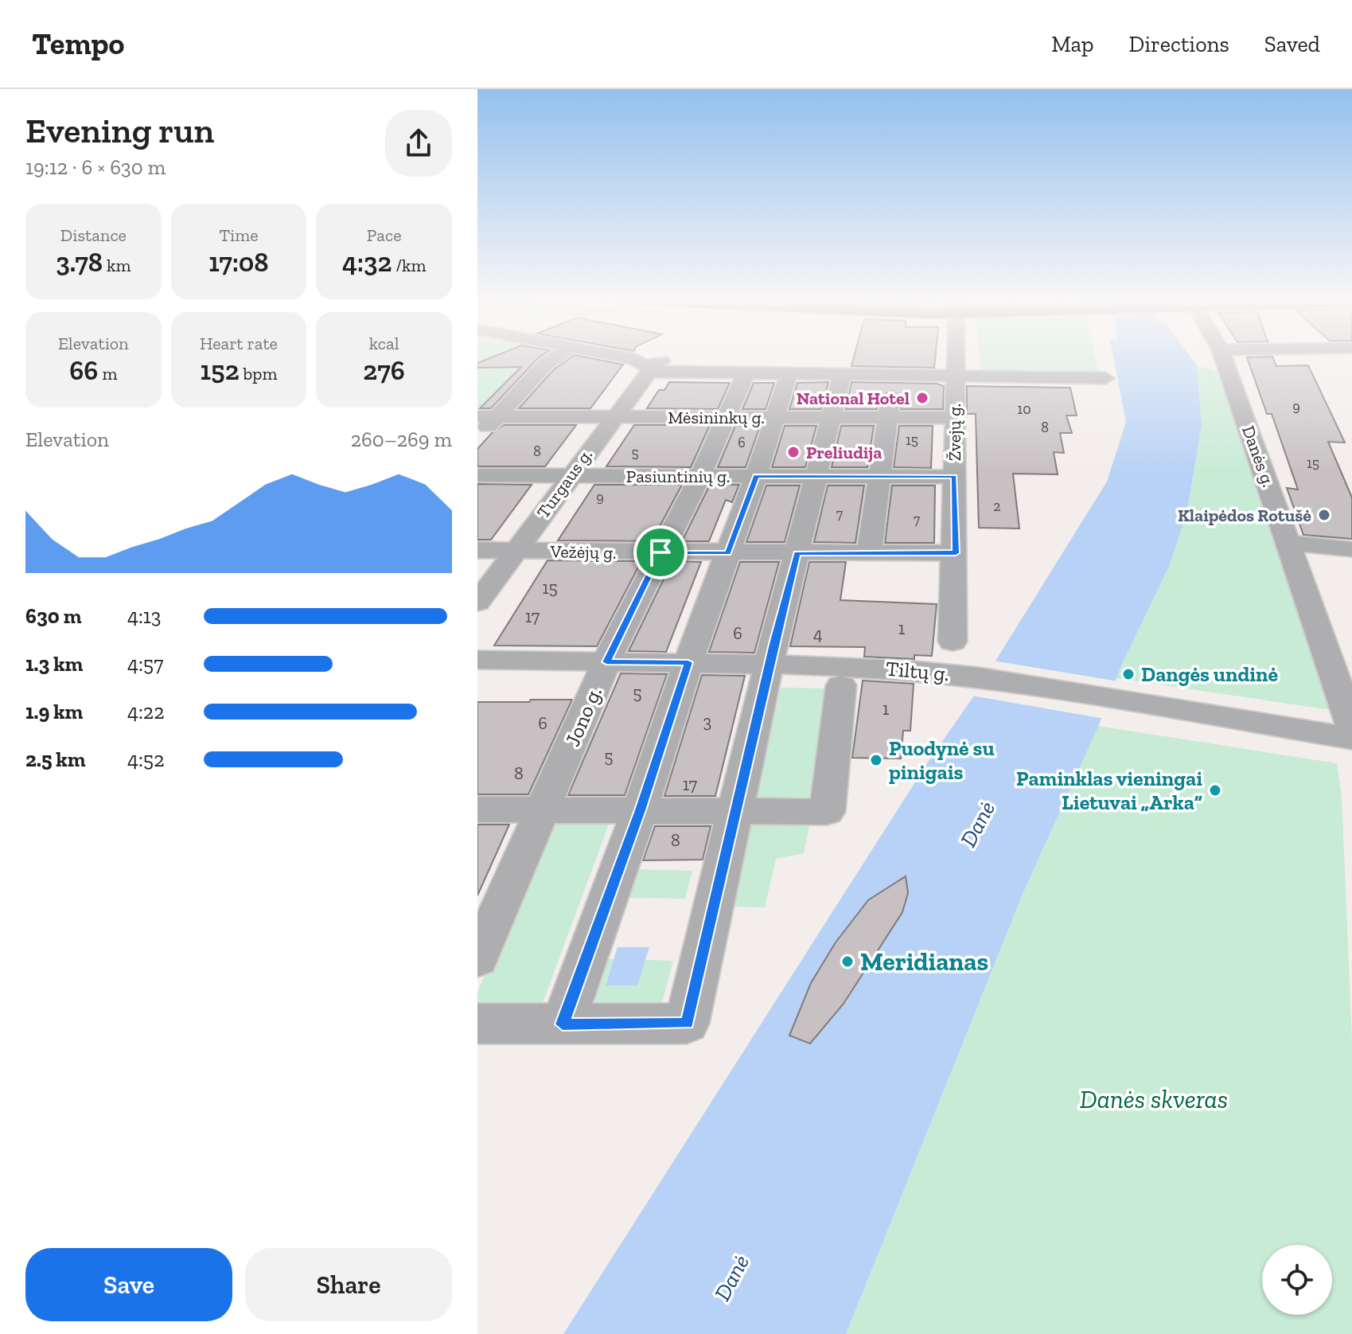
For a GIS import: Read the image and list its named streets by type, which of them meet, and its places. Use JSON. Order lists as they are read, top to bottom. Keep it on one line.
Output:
{"streets":{"street":["Mėsininkų g.","Žvejų g.","Danės g.","Pasiuntinių g.","Turgaus g.","Vežėjų g.","Tiltų g.","Jono g."]},"crossings":[["Mėsininkų g.","Žvejų g."],["Mėsininkų g.","Turgaus g."],["Mėsininkų g.","Jono g."],["Žvejų g.","Pasiuntinių g."],["Žvejų g.","Vežėjų g."],["Pasiuntinių g.","Turgaus g."],["Pasiuntinių g.","Jono g."],["Turgaus g.","Vežėjų g."],["Vežėjų g.","Jono g."],["Tiltų g.","Jono g."]],"water":["Danė"],"parks":["Danės skveras"],"places":["National Hotel","Preliudija","Klaipėdos Rotušė","Dangės undinė","Puodynė su pinigais","Paminklas vieningai Lietuvai „Arka“","Meridianas"],"house_numbers":["9","10","8","15","6","8","5","15","9","2","7","7","15","17","1","6","4","5","1","3","6","5","8","17","8"],"page":{"header":"Tempo","nav":["Map","Directions","Saved"],"heading":["Evening run","19:12 · 6 × 630 m"],"stats":[["Distance","3.78 km"],["Time","17:08"],["Pace","4:32 /km"],["Elevation","66 m"],["Heart rate","152 bpm"],["kcal","276"]],"chart":["Elevation","260–269 m"],"list":[{"name":"630 m","note":"4:13"},{"name":"1.3 km","note":"4:57"},{"name":"1.9 km","note":"4:22"},{"name":"2.5 km","note":"4:52"}],"buttons":["Save","Share"]}}
